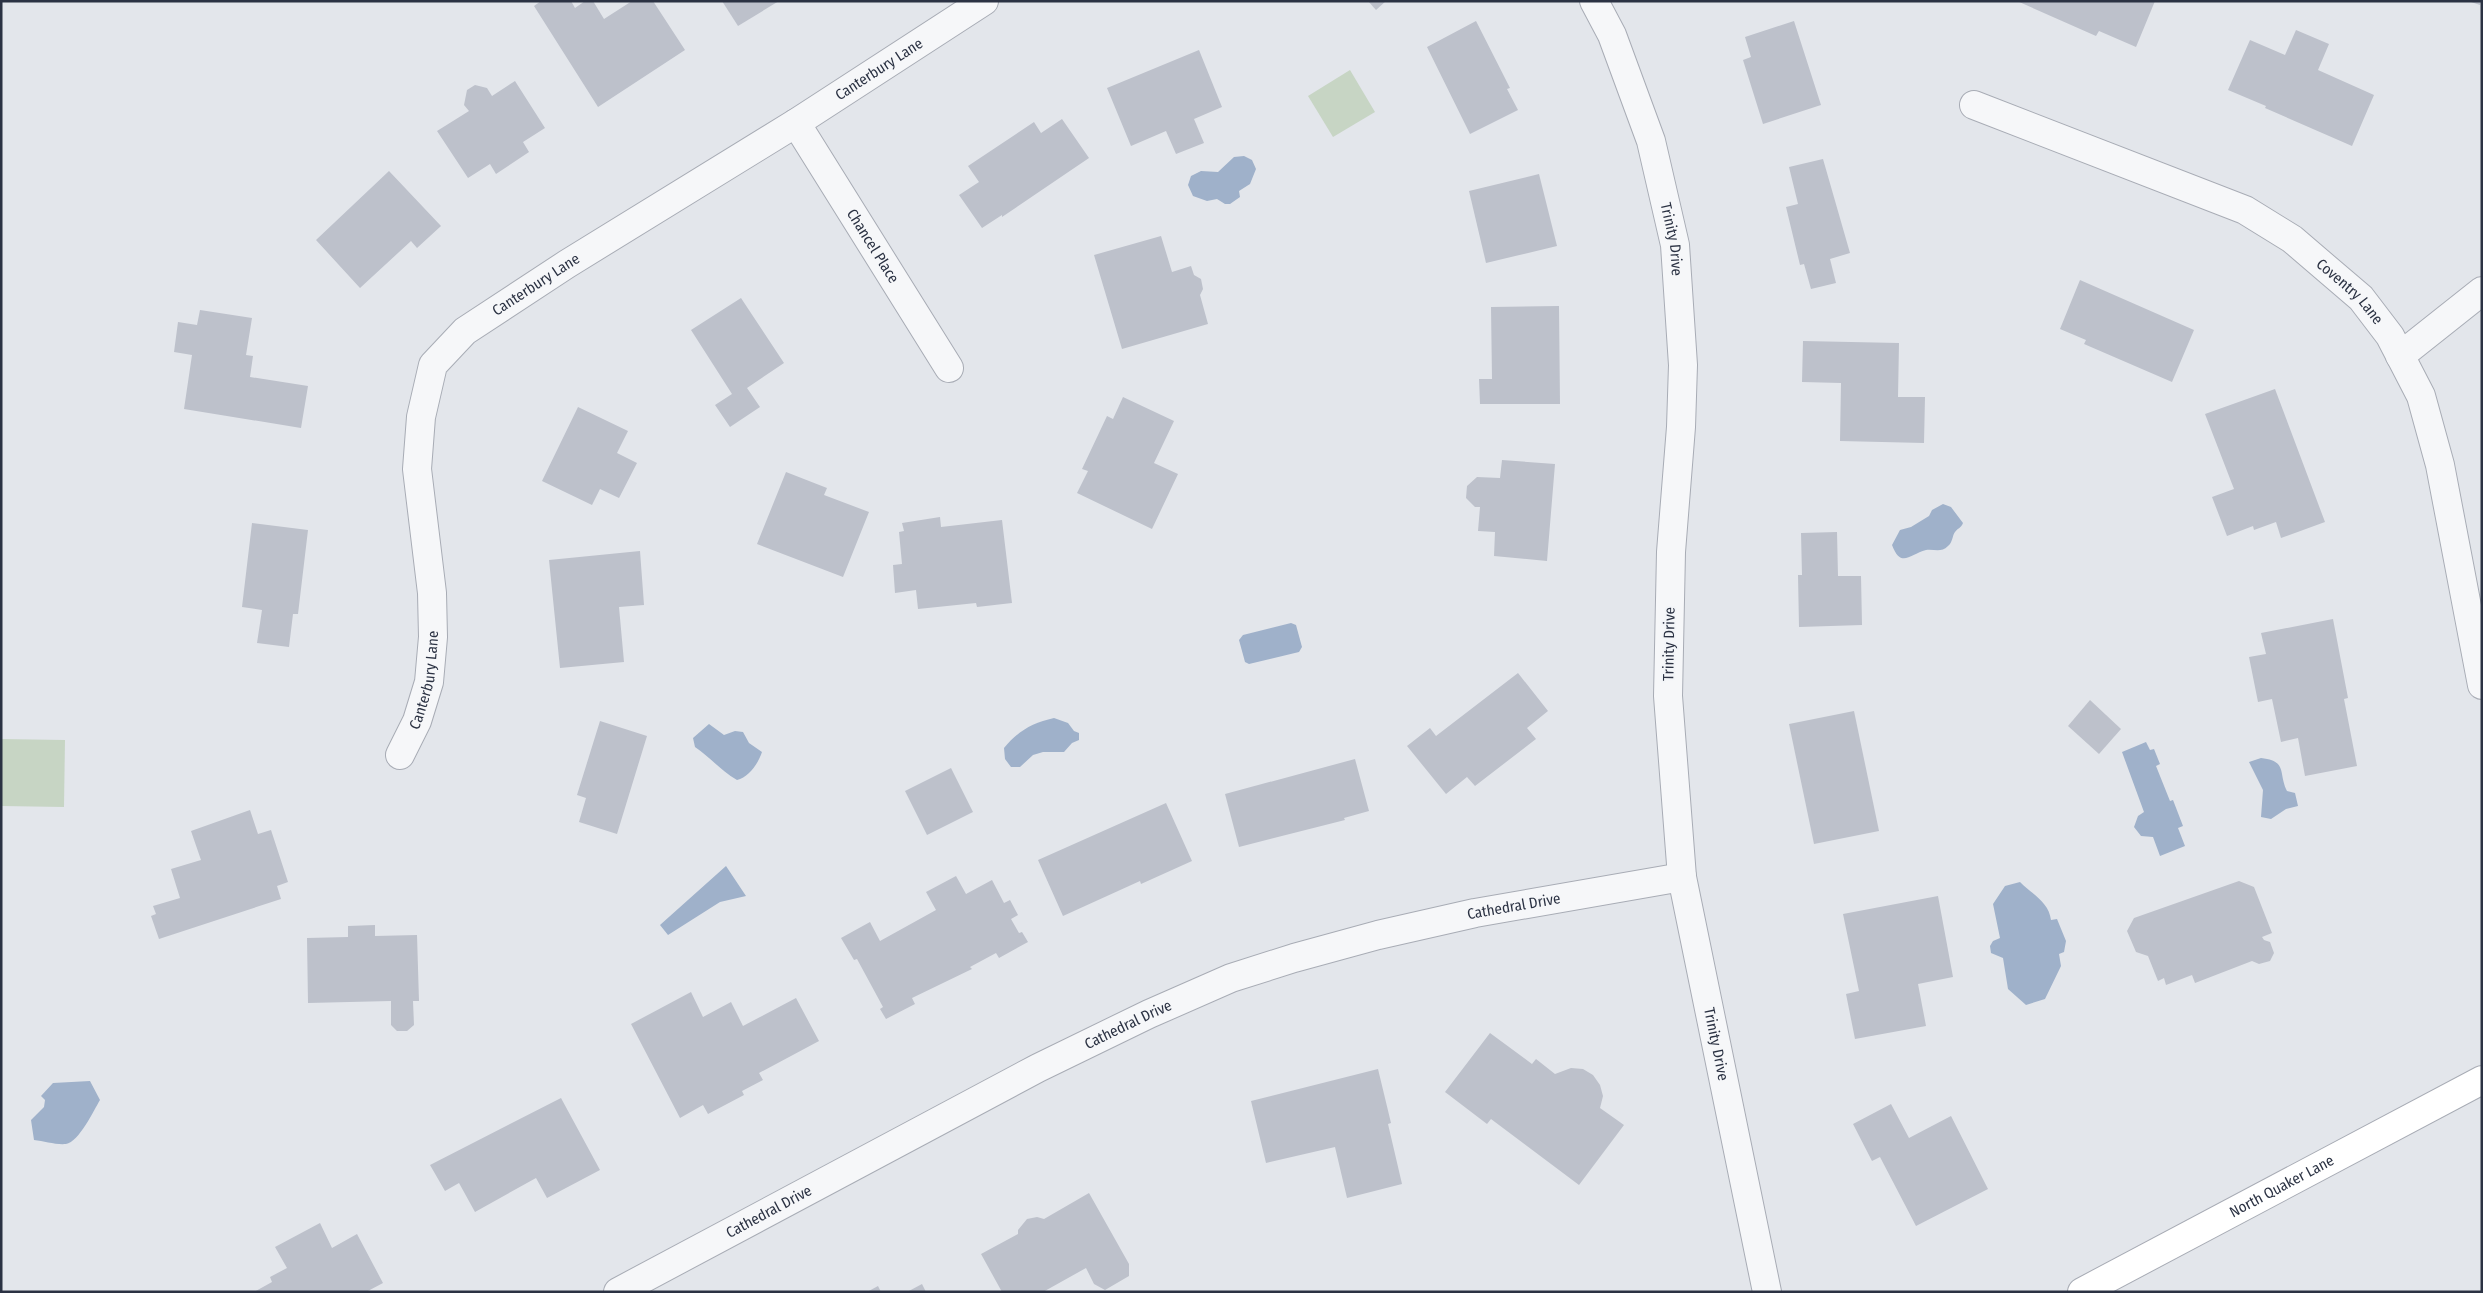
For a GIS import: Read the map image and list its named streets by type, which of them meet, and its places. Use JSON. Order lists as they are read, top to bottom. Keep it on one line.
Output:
{"streets":{"main road":["North Quaker Lane"],"street":["Canterbury Lane","Trinity Drive","Chancel Place","Coventry Lane","Cathedral Drive"]},"crossings":[["Canterbury Lane","Chancel Place"],["Trinity Drive","Cathedral Drive"]]}
